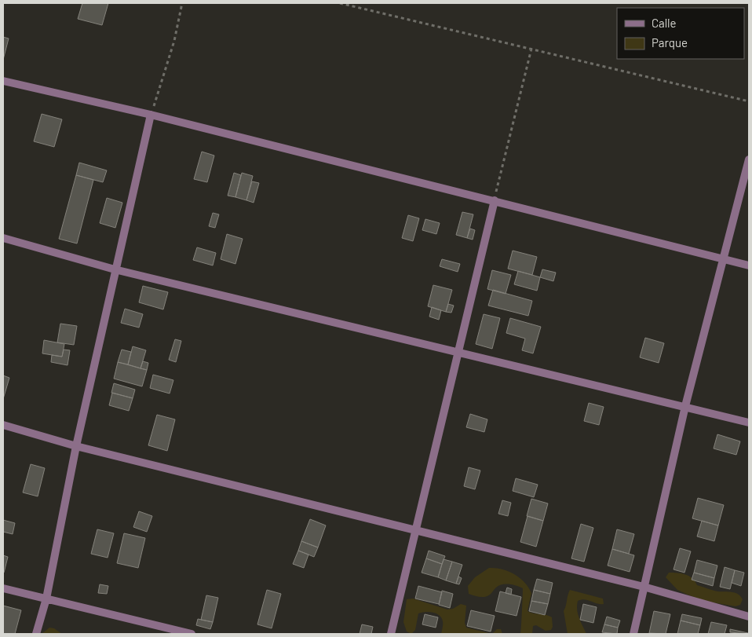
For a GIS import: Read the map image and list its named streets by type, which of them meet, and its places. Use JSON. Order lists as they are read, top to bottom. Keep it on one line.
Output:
{"legend":["Calle","Parque"]}
